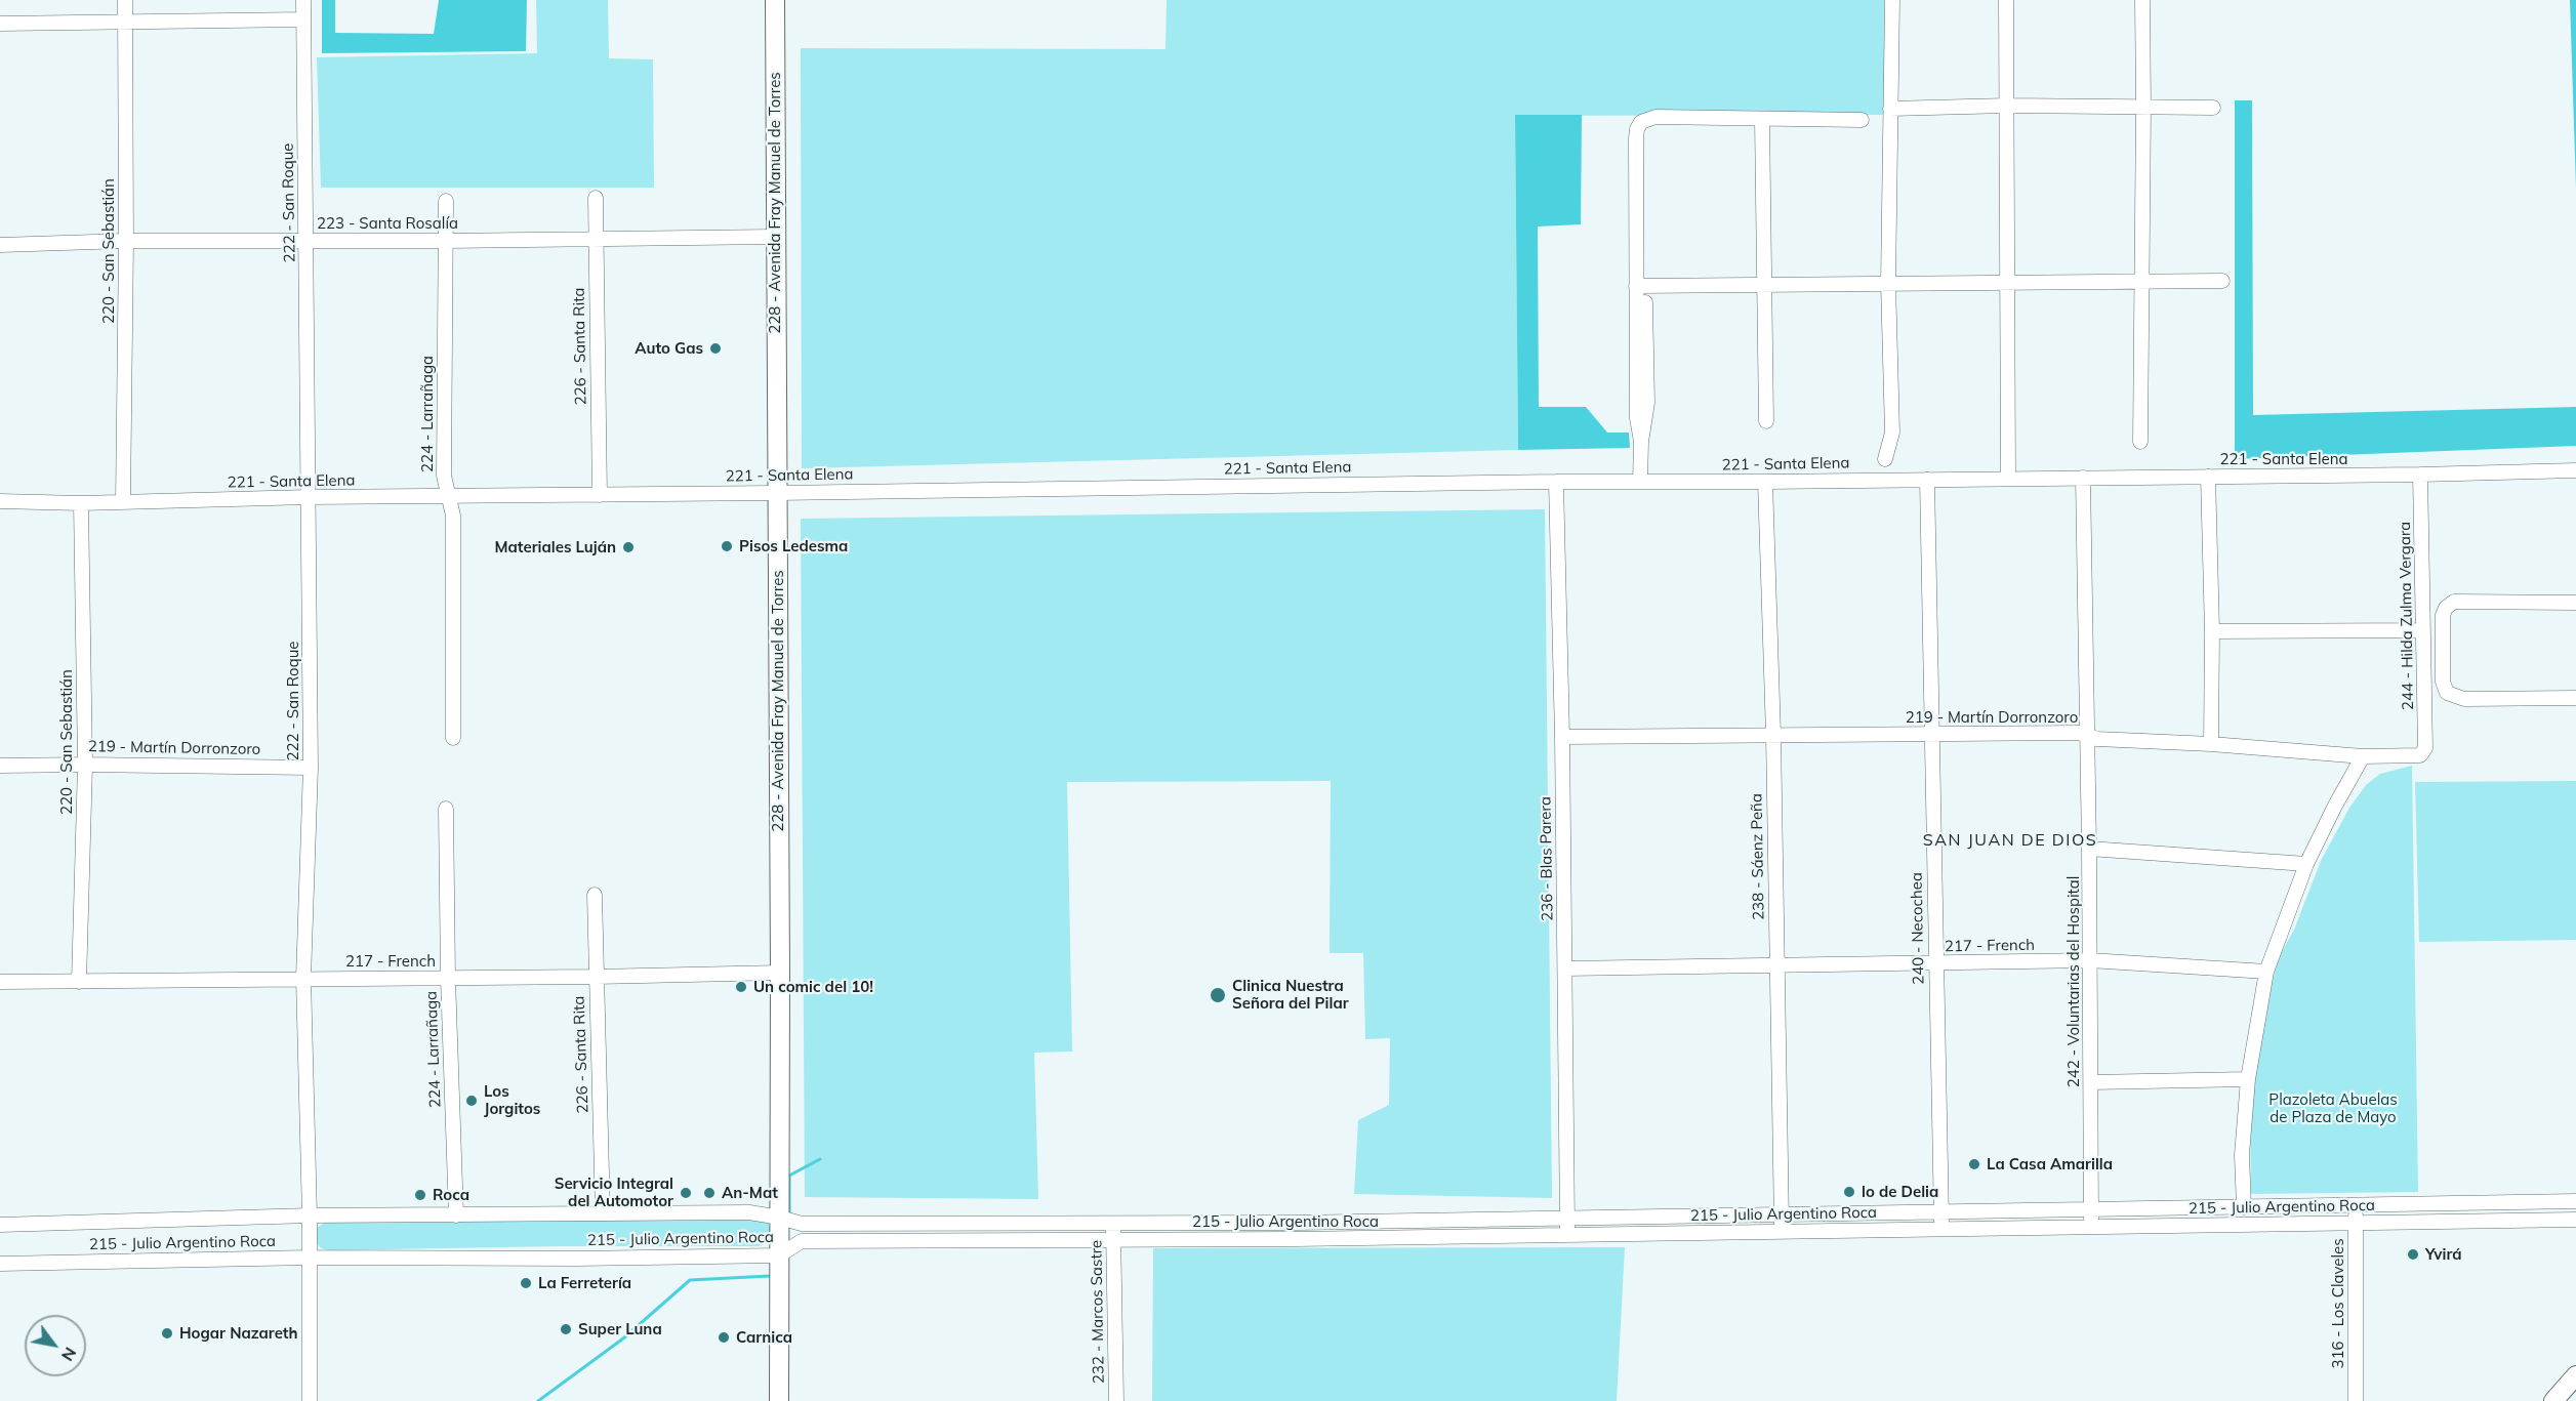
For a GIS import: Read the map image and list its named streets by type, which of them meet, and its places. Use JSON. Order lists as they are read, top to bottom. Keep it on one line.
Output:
{"streets":{"main road":["228 - Avenida Fray Manuel de Torres"],"street":["222 - San Roque","223 - Santa Rosalía","220 - San Sebastián","226 - Santa Rita","224 - Larrañaga","221 - Santa Elena","244 - Hilda Zulma Vergara","219 - Martín Dorronzoro","238 - Sáenz Peña","236 - Blas Parera","240 - Necochea","217 - French","242 - Voluntarias del Hospital","215 - Julio Argentino Roca","316 - Los Claveles","232 - Marcos Sastre"]},"crossings":[["222 - San Roque","223 - Santa Rosalía"],["222 - San Roque","221 - Santa Elena"],["222 - San Roque","219 - Martín Dorronzoro"],["222 - San Roque","217 - French"],["222 - San Roque","215 - Julio Argentino Roca"],["228 - Avenida Fray Manuel de Torres","223 - Santa Rosalía"],["228 - Avenida Fray Manuel de Torres","221 - Santa Elena"],["228 - Avenida Fray Manuel de Torres","217 - French"],["228 - Avenida Fray Manuel de Torres","215 - Julio Argentino Roca"],["223 - Santa Rosalía","220 - San Sebastián"],["223 - Santa Rosalía","226 - Santa Rita"],["223 - Santa Rosalía","224 - Larrañaga"],["220 - San Sebastián","221 - Santa Elena"],["220 - San Sebastián","219 - Martín Dorronzoro"],["220 - San Sebastián","217 - French"],["226 - Santa Rita","221 - Santa Elena"],["226 - Santa Rita","217 - French"],["226 - Santa Rita","215 - Julio Argentino Roca"],["224 - Larrañaga","221 - Santa Elena"],["224 - Larrañaga","217 - French"],["224 - Larrañaga","215 - Julio Argentino Roca"],["221 - Santa Elena","244 - Hilda Zulma Vergara"],["221 - Santa Elena","238 - Sáenz Peña"],["221 - Santa Elena","236 - Blas Parera"],["221 - Santa Elena","240 - Necochea"],["221 - Santa Elena","242 - Voluntarias del Hospital"],["244 - Hilda Zulma Vergara","219 - Martín Dorronzoro"],["219 - Martín Dorronzoro","238 - Sáenz Peña"],["219 - Martín Dorronzoro","236 - Blas Parera"],["219 - Martín Dorronzoro","240 - Necochea"],["219 - Martín Dorronzoro","242 - Voluntarias del Hospital"],["238 - Sáenz Peña","217 - French"],["238 - Sáenz Peña","215 - Julio Argentino Roca"],["236 - Blas Parera","217 - French"],["236 - Blas Parera","215 - Julio Argentino Roca"],["240 - Necochea","217 - French"],["240 - Necochea","215 - Julio Argentino Roca"],["217 - French","242 - Voluntarias del Hospital"],["242 - Voluntarias del Hospital","215 - Julio Argentino Roca"],["215 - Julio Argentino Roca","316 - Los Claveles"],["215 - Julio Argentino Roca","232 - Marcos Sastre"]],"districts":["SAN JUAN DE DIOS"],"parks":["Plazoleta Abuelas de Plaza de Mayo"],"places":["Auto Gas","Pisos Ledesma","Materiales Luján","Un comic del 10!","Clinica Nuestra Señora del Pilar","Los Jorgitos","La Casa Amarilla","lo de Delia","Servicio Integral del Automotor","An-Mat","Roca","Yvirá","La Ferretería","Super Luna","Hogar Nazareth","Carnica"],"north":"bottom right"}
